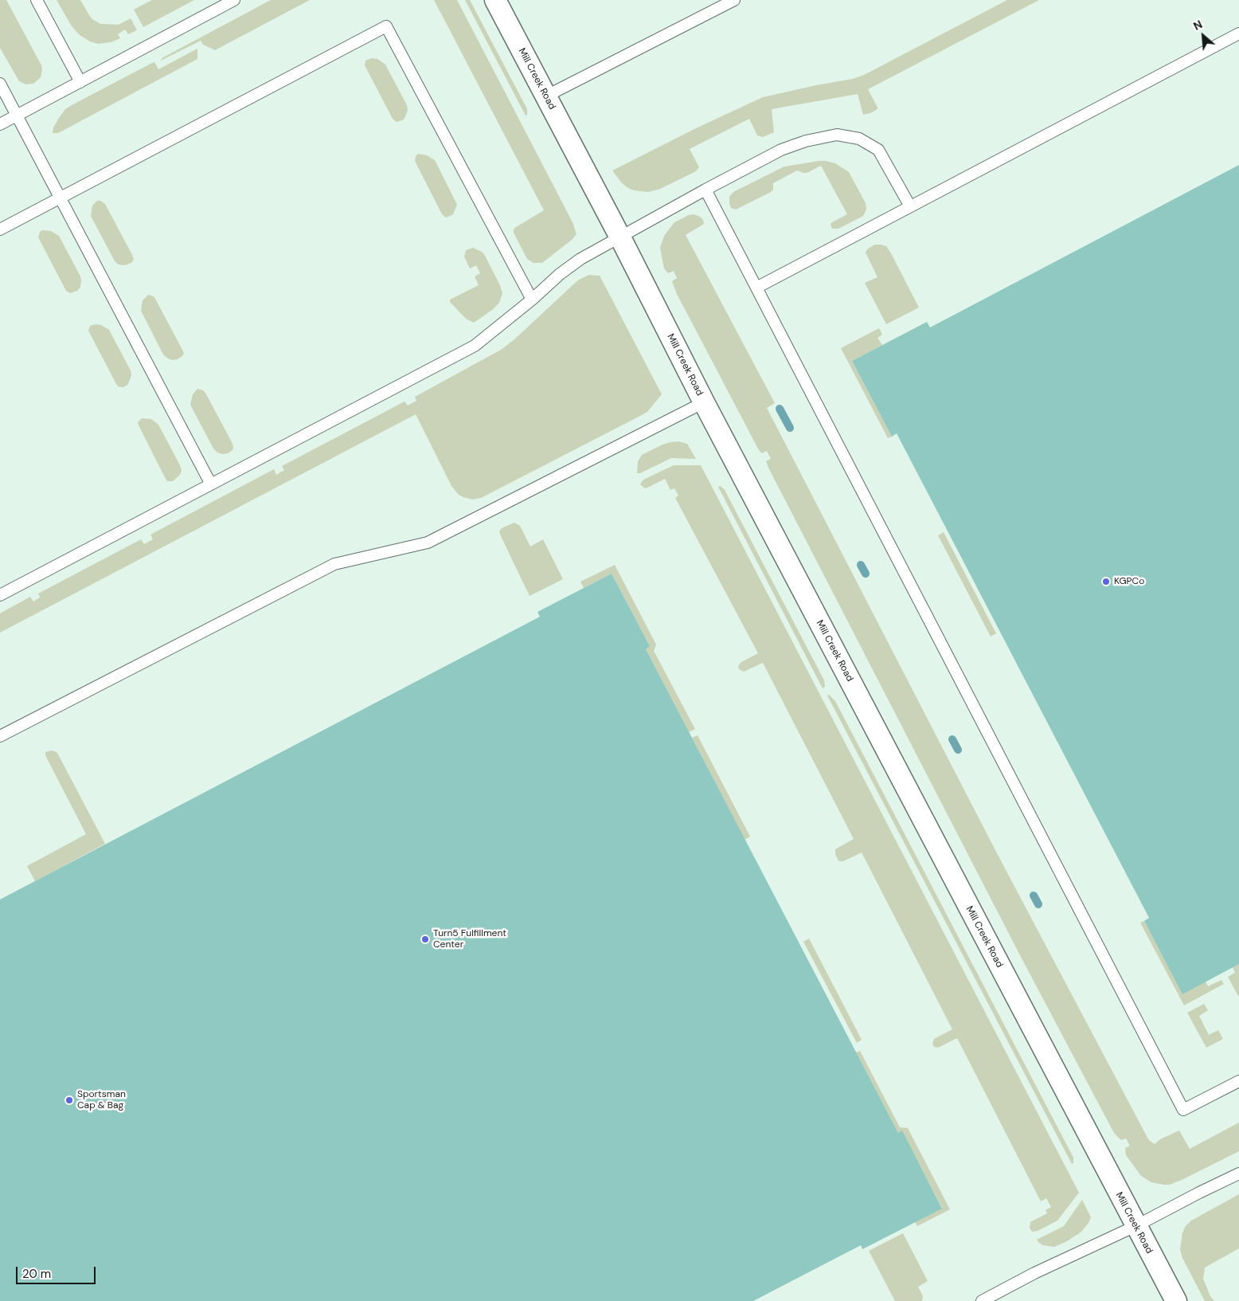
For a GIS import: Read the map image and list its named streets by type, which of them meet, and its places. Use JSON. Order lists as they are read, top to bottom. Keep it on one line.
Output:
{"streets":{"street":["Mill Creek Road"]},"places":["KGPCo","Turn5 Fulfillment Center","Sportsman Cap & Bag"],"scale_bar":"20 m","north":"top left"}
